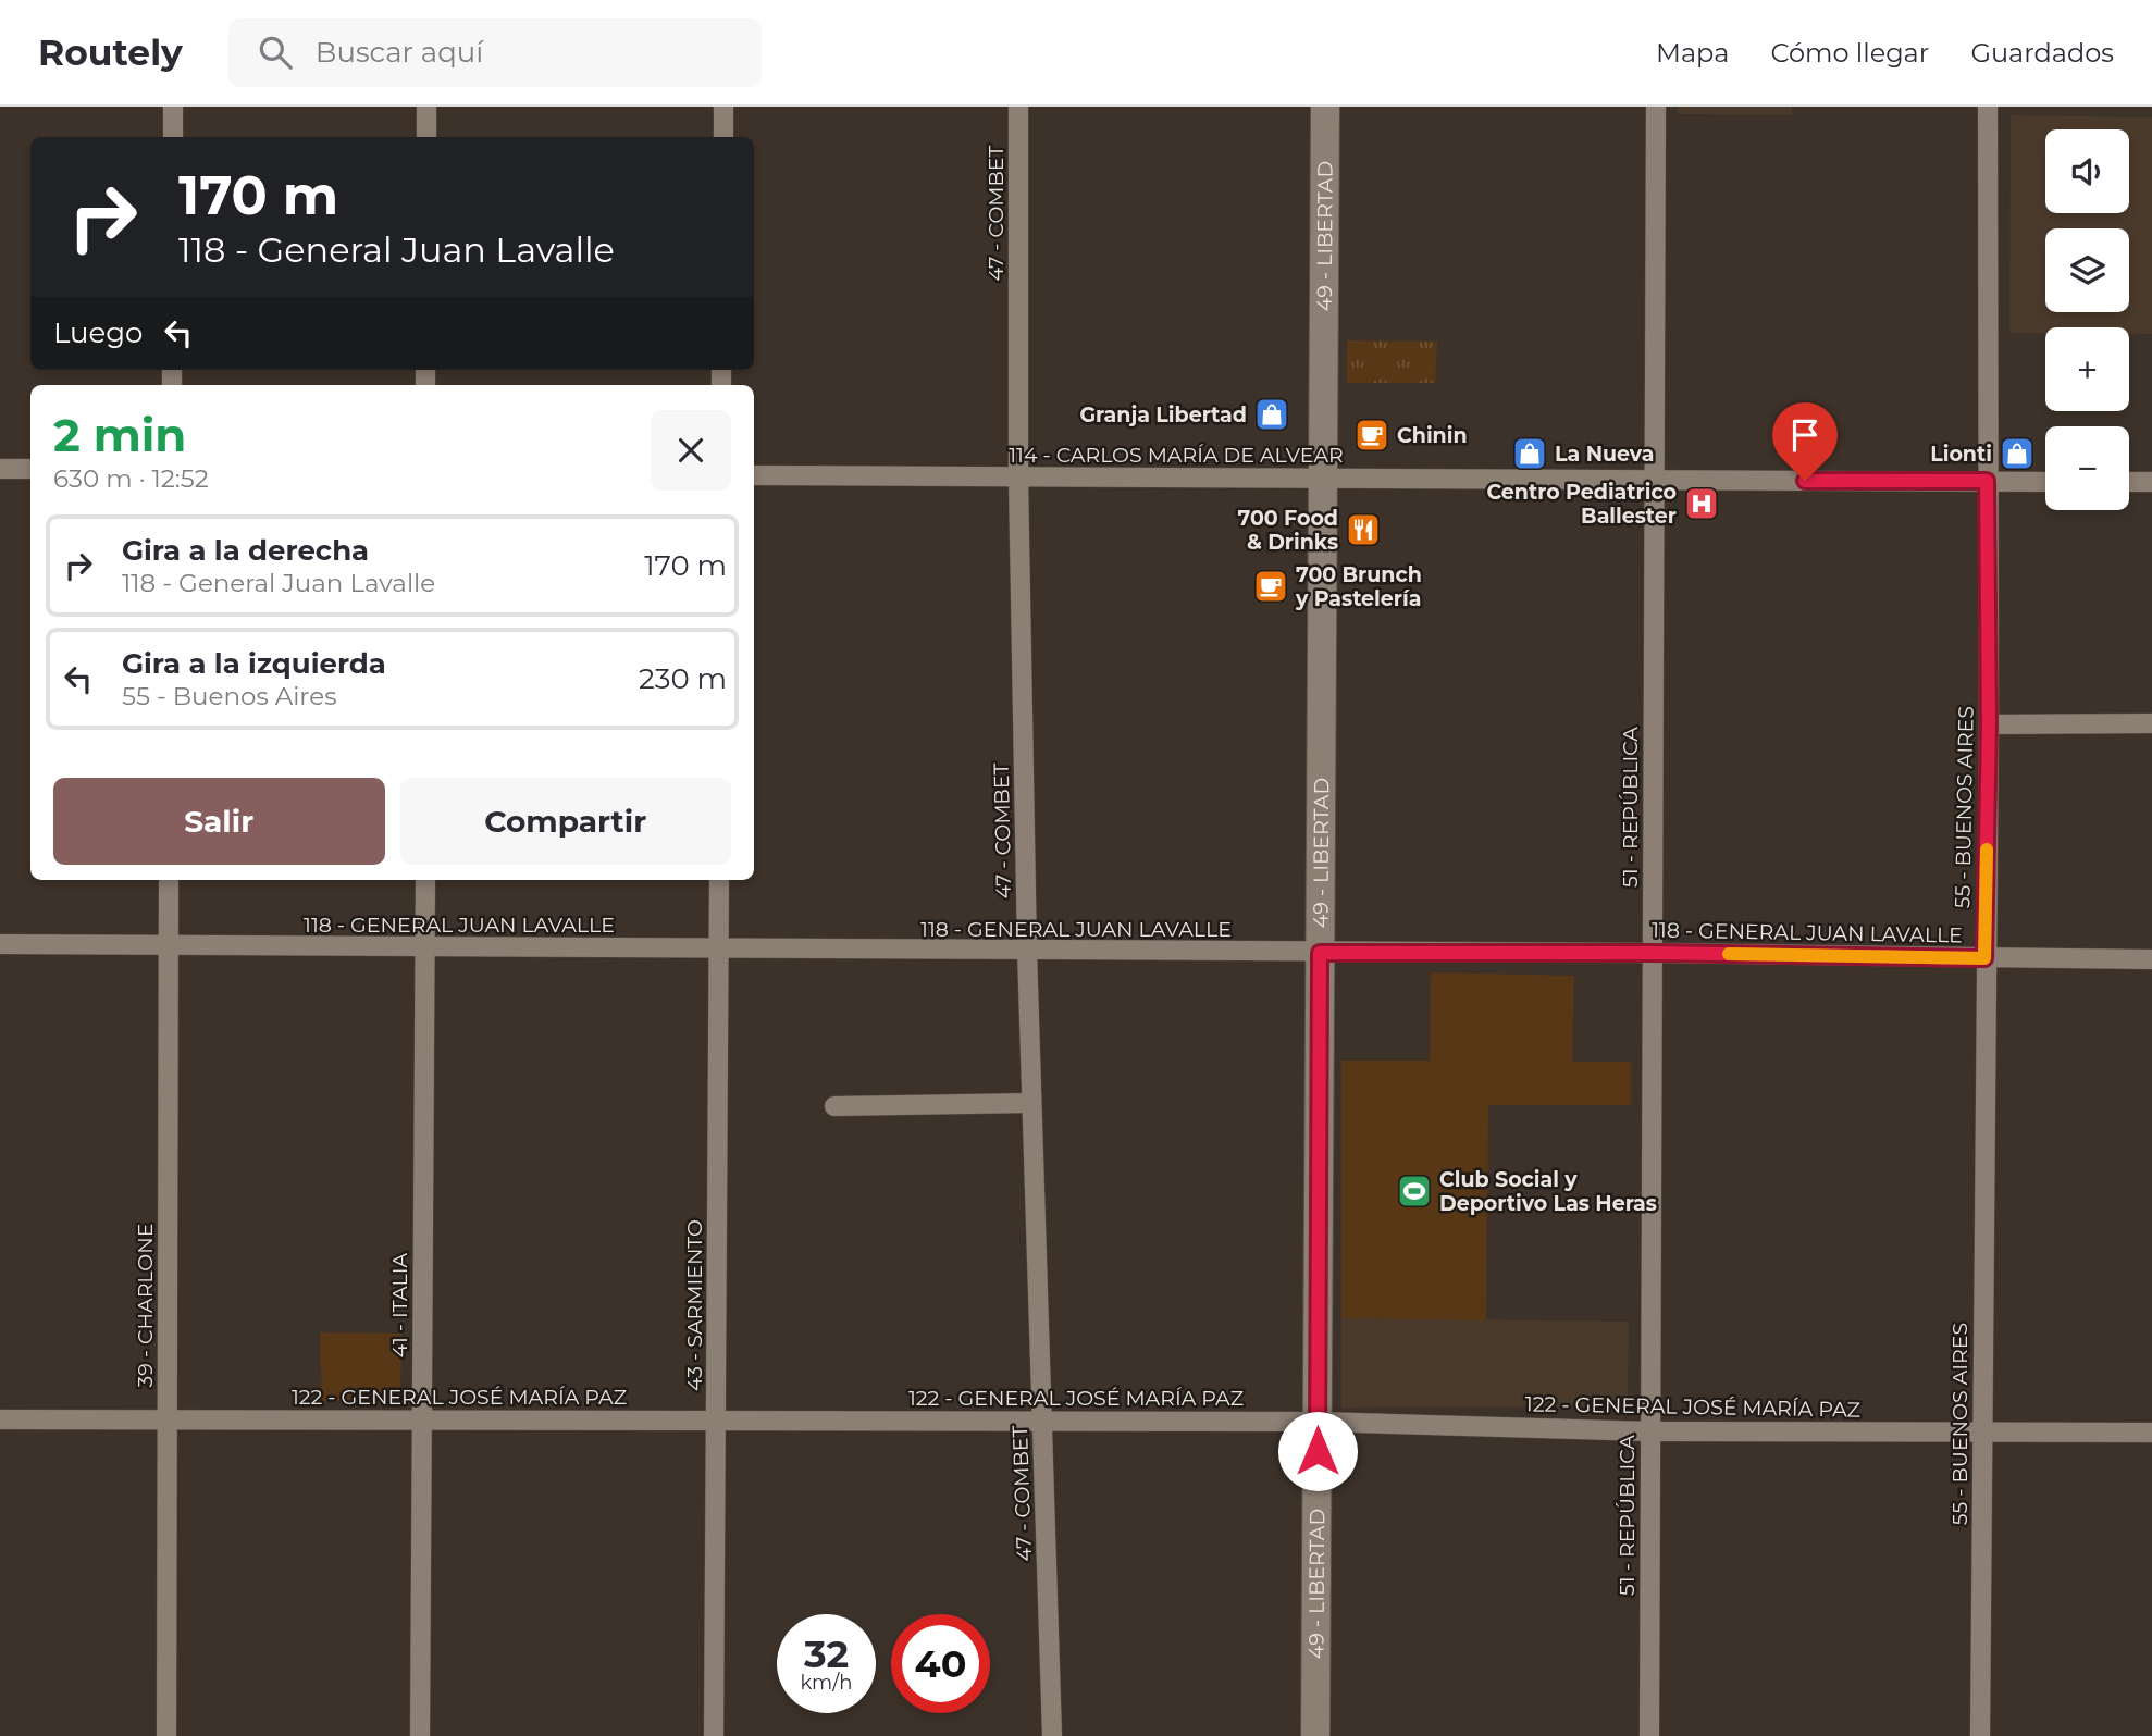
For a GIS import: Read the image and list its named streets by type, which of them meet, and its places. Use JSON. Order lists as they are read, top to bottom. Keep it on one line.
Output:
{"streets":{"street":["47 - COMBET","49 - LIBERTAD","114 - CARLOS MARÍA DE ALVEAR","51 - REPÚBLICA","55 - BUENOS AIRES","118 - GENERAL JUAN LAVALLE","39 - CHARLONE","41 - ITALIA","43 - SARMIENTO","122 - GENERAL JOSÉ MARÍA PAZ"]},"crossings":[["47 - COMBET","114 - CARLOS MARÍA DE ALVEAR"],["47 - COMBET","118 - GENERAL JUAN LAVALLE"],["47 - COMBET","122 - GENERAL JOSÉ MARÍA PAZ"],["49 - LIBERTAD","114 - CARLOS MARÍA DE ALVEAR"],["49 - LIBERTAD","118 - GENERAL JUAN LAVALLE"],["49 - LIBERTAD","122 - GENERAL JOSÉ MARÍA PAZ"],["114 - CARLOS MARÍA DE ALVEAR","51 - REPÚBLICA"],["114 - CARLOS MARÍA DE ALVEAR","55 - BUENOS AIRES"],["51 - REPÚBLICA","118 - GENERAL JUAN LAVALLE"],["51 - REPÚBLICA","122 - GENERAL JOSÉ MARÍA PAZ"],["55 - BUENOS AIRES","118 - GENERAL JUAN LAVALLE"],["55 - BUENOS AIRES","122 - GENERAL JOSÉ MARÍA PAZ"],["118 - GENERAL JUAN LAVALLE","39 - CHARLONE"],["118 - GENERAL JUAN LAVALLE","41 - ITALIA"],["118 - GENERAL JUAN LAVALLE","43 - SARMIENTO"],["39 - CHARLONE","122 - GENERAL JOSÉ MARÍA PAZ"],["41 - ITALIA","122 - GENERAL JOSÉ MARÍA PAZ"],["43 - SARMIENTO","122 - GENERAL JOSÉ MARÍA PAZ"]],"places":{"shop":["Granja Libertad","La Nueva","Lionti"],"cafe":["Chinin","700 Brunch y Pastelería"],"hospital":["Centro Pediatrico Ballester"],"restaurant":["700 Food & Drinks"],"sports":["Club Social y Deportivo Las Heras"]},"page":{"header":"Routely","search":"Buscar aquí","nav":["Mapa","Cómo llegar","Guardados"],"map_buttons":["+","−"],"turn":["170 m","118 - General Juan Lavalle"],"then":"Luego","heading":["2 min","630 m · 12:52"],"list":[{"name":"Gira a la derecha","note":"118 - General Juan Lavalle","value":"170 m"},{"name":"Gira a la izquierda","note":"55 - Buenos Aires","value":"230 m"}],"buttons":["Salir","Compartir"],"speed":"32 km/h","limit":"40"}}
